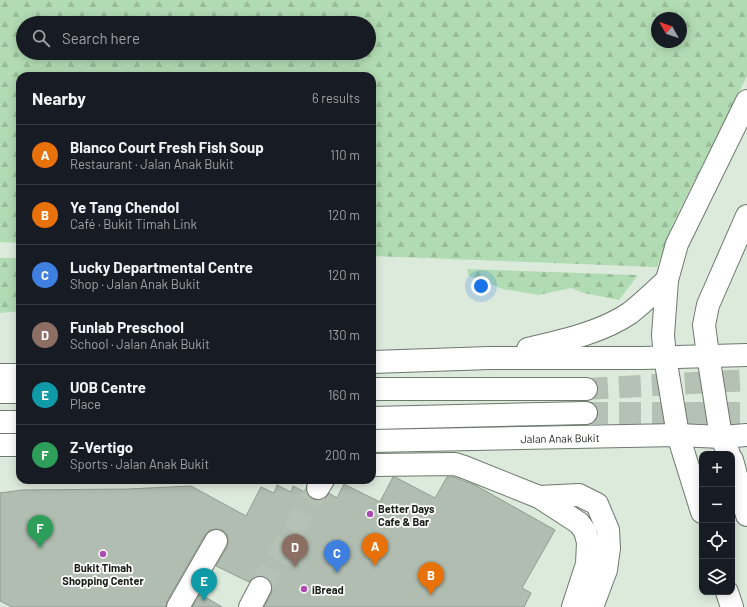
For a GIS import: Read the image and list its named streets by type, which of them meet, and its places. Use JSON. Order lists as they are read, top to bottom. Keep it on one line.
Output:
{"streets":{"main road":["Jalan Anak Bukit"]},"places":["Better Days Cafe & Bar","Bukit Timah Shopping Center","iBread"],"north":"top left","page":{"search":"Search here","heading":["Nearby","6 results"],"list":[{"mark":"A","name":"Blanco Court Fresh Fish Soup","note":"Restaurant · Jalan Anak Bukit","value":"110 m"},{"mark":"B","name":"Ye Tang Chendol","note":"Café · Bukit Timah Link","value":"120 m"},{"mark":"C","name":"Lucky Departmental Centre","note":"Shop · Jalan Anak Bukit","value":"120 m"},{"mark":"D","name":"Funlab Preschool","note":"School · Jalan Anak Bukit","value":"130 m"},{"mark":"E","name":"UOB Centre","note":"Place","value":"160 m"},{"mark":"F","name":"Z-Vertigo","note":"Sports · Jalan Anak Bukit","value":"200 m"}],"map_buttons":["+","−"],"pins":["F","A","D","C","B","E"]}}
